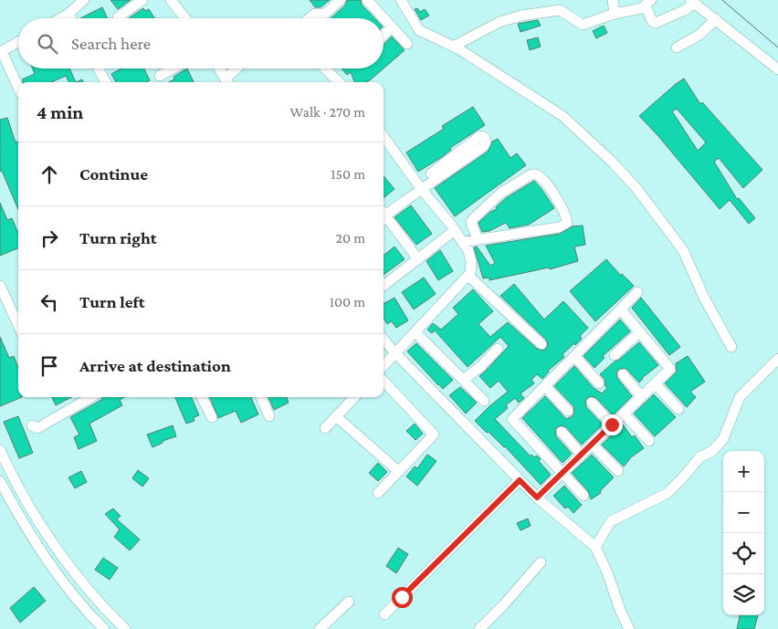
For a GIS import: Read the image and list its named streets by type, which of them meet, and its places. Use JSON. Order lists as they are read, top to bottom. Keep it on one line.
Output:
{"page":{"search":"Search here","heading":["4 min","Walk · 270 m"],"list":[["Continue","150 m"],["Turn right","20 m"],["Turn left","100 m"],"Arrive at destination"],"map_buttons":["+","−"]}}
